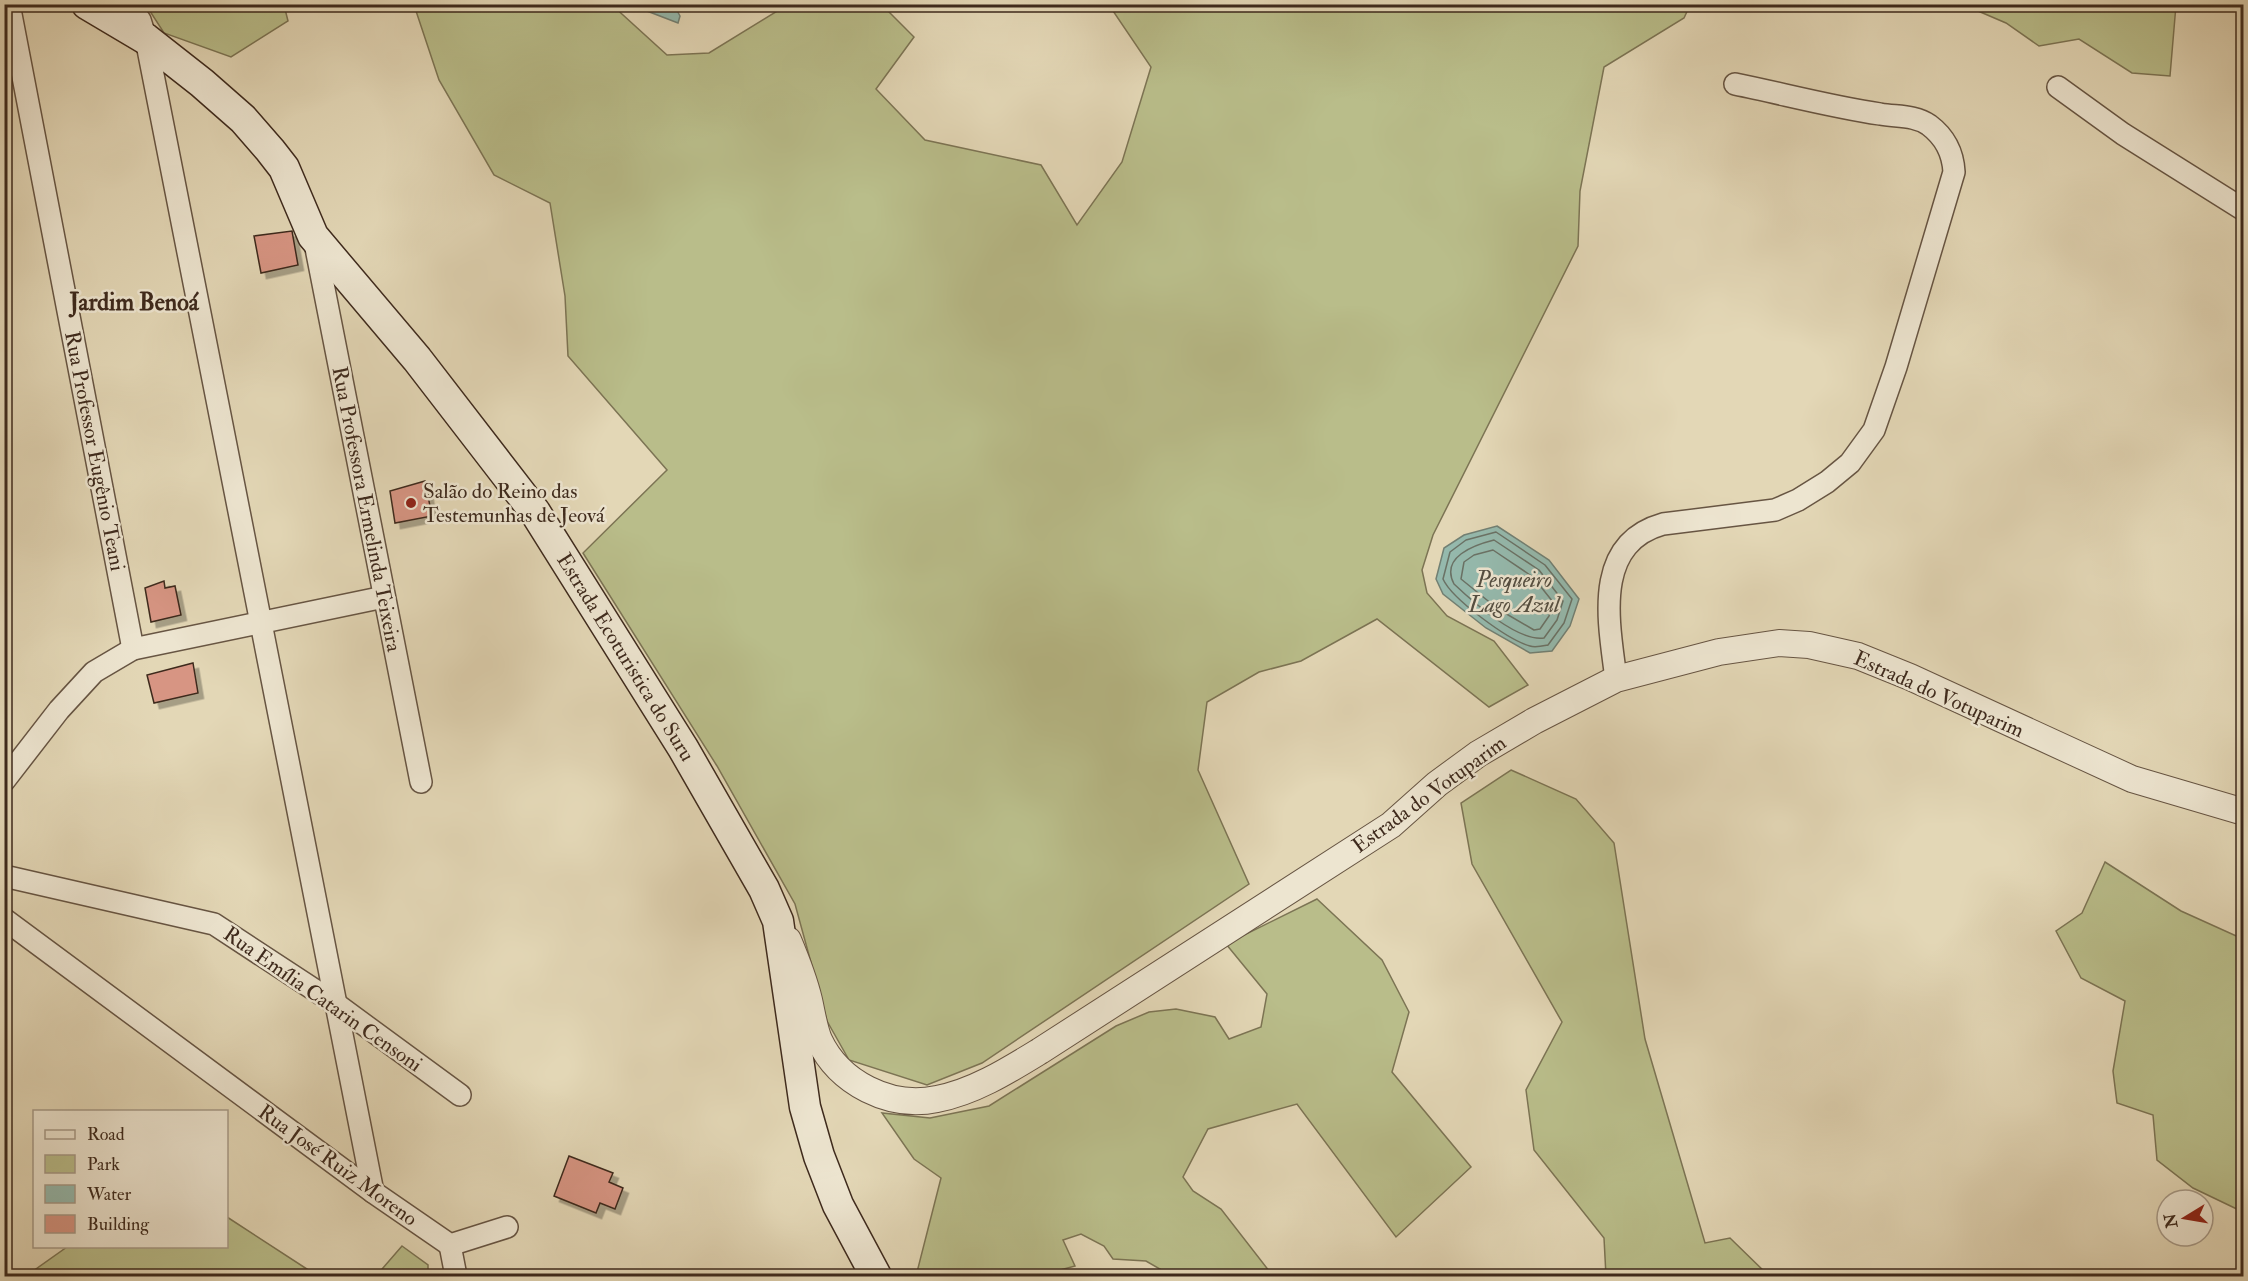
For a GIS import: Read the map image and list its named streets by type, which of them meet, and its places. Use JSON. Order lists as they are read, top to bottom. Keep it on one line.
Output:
{"streets":{"main road":["Estrada Ecoturistica do Suru"],"street":["Rua Professor Eugênio Teani","Rua Professora Ermelinda Teixeira","Estrada do Votuparim","Rua Emília Catarin Censoni","Rua José Ruiz Moreno"]},"crossings":[["Rua Professora Ermelinda Teixeira","Estrada Ecoturistica do Suru"],["Estrada Ecoturistica do Suru","Estrada do Votuparim"]],"districts":["Jardim Benoá"],"water":["Pesqueiro Lago Azul"],"places":["Salão do Reino das Testemunhas de Jeová"],"legend":["Road","Park","Water","Building"],"north":"left"}
